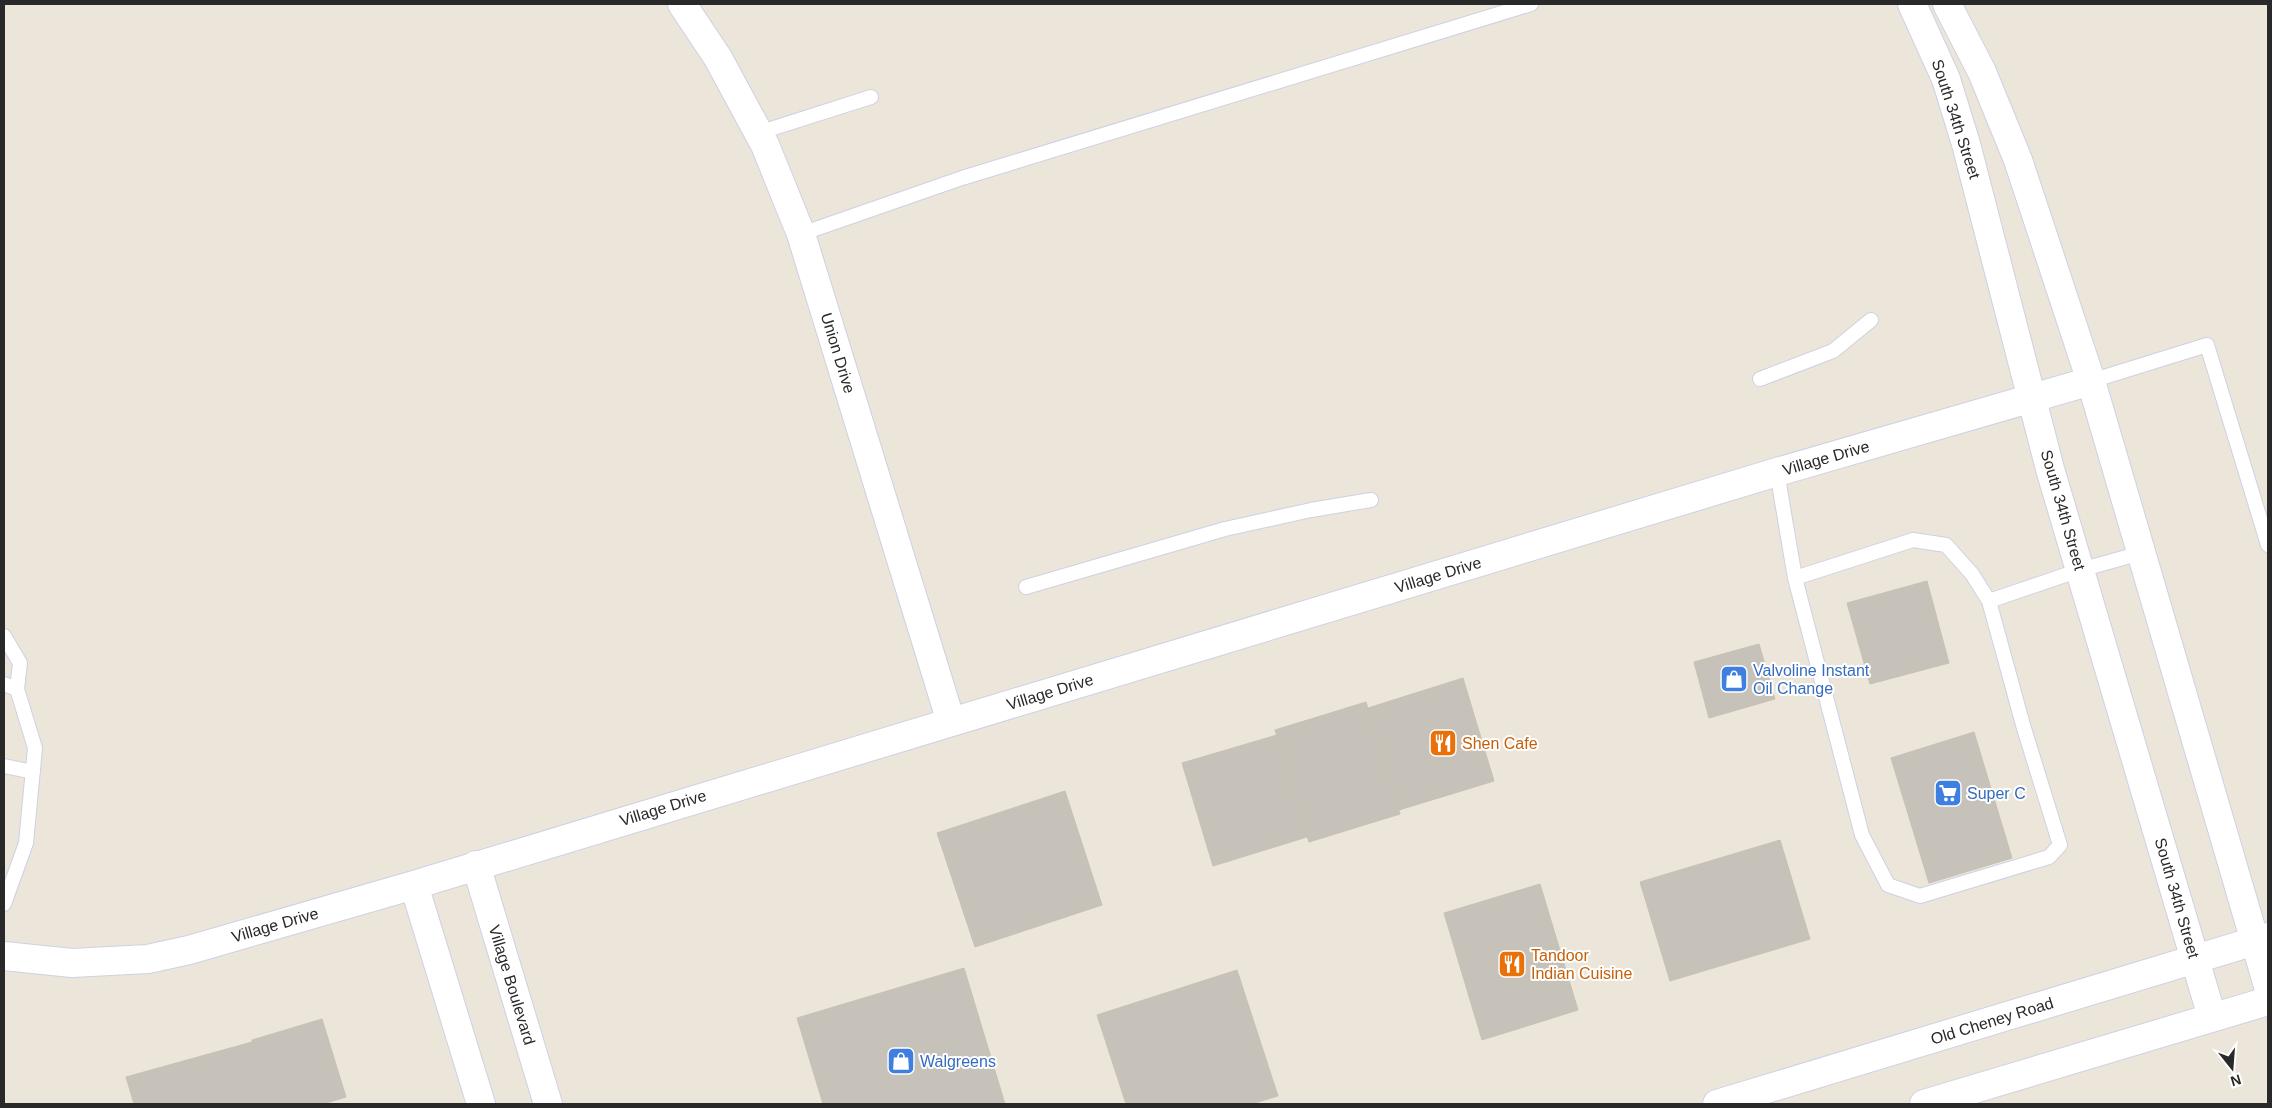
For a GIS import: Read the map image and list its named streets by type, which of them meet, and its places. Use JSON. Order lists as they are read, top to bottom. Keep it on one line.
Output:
{"streets":{"street":["South 34th Street","Union Drive","Village Drive","Village Boulevard","Old Cheney Road"]},"crossings":[["South 34th Street","Village Drive"],["South 34th Street","Old Cheney Road"],["Union Drive","Village Drive"],["Village Drive","Village Boulevard"]],"places":{"shop":["Valvoline Instant Oil Change","Walgreens"],"restaurant":["Shen Cafe","Tandoor Indian Cuisine"],"supermarket":["Super C"]},"north":"bottom"}
